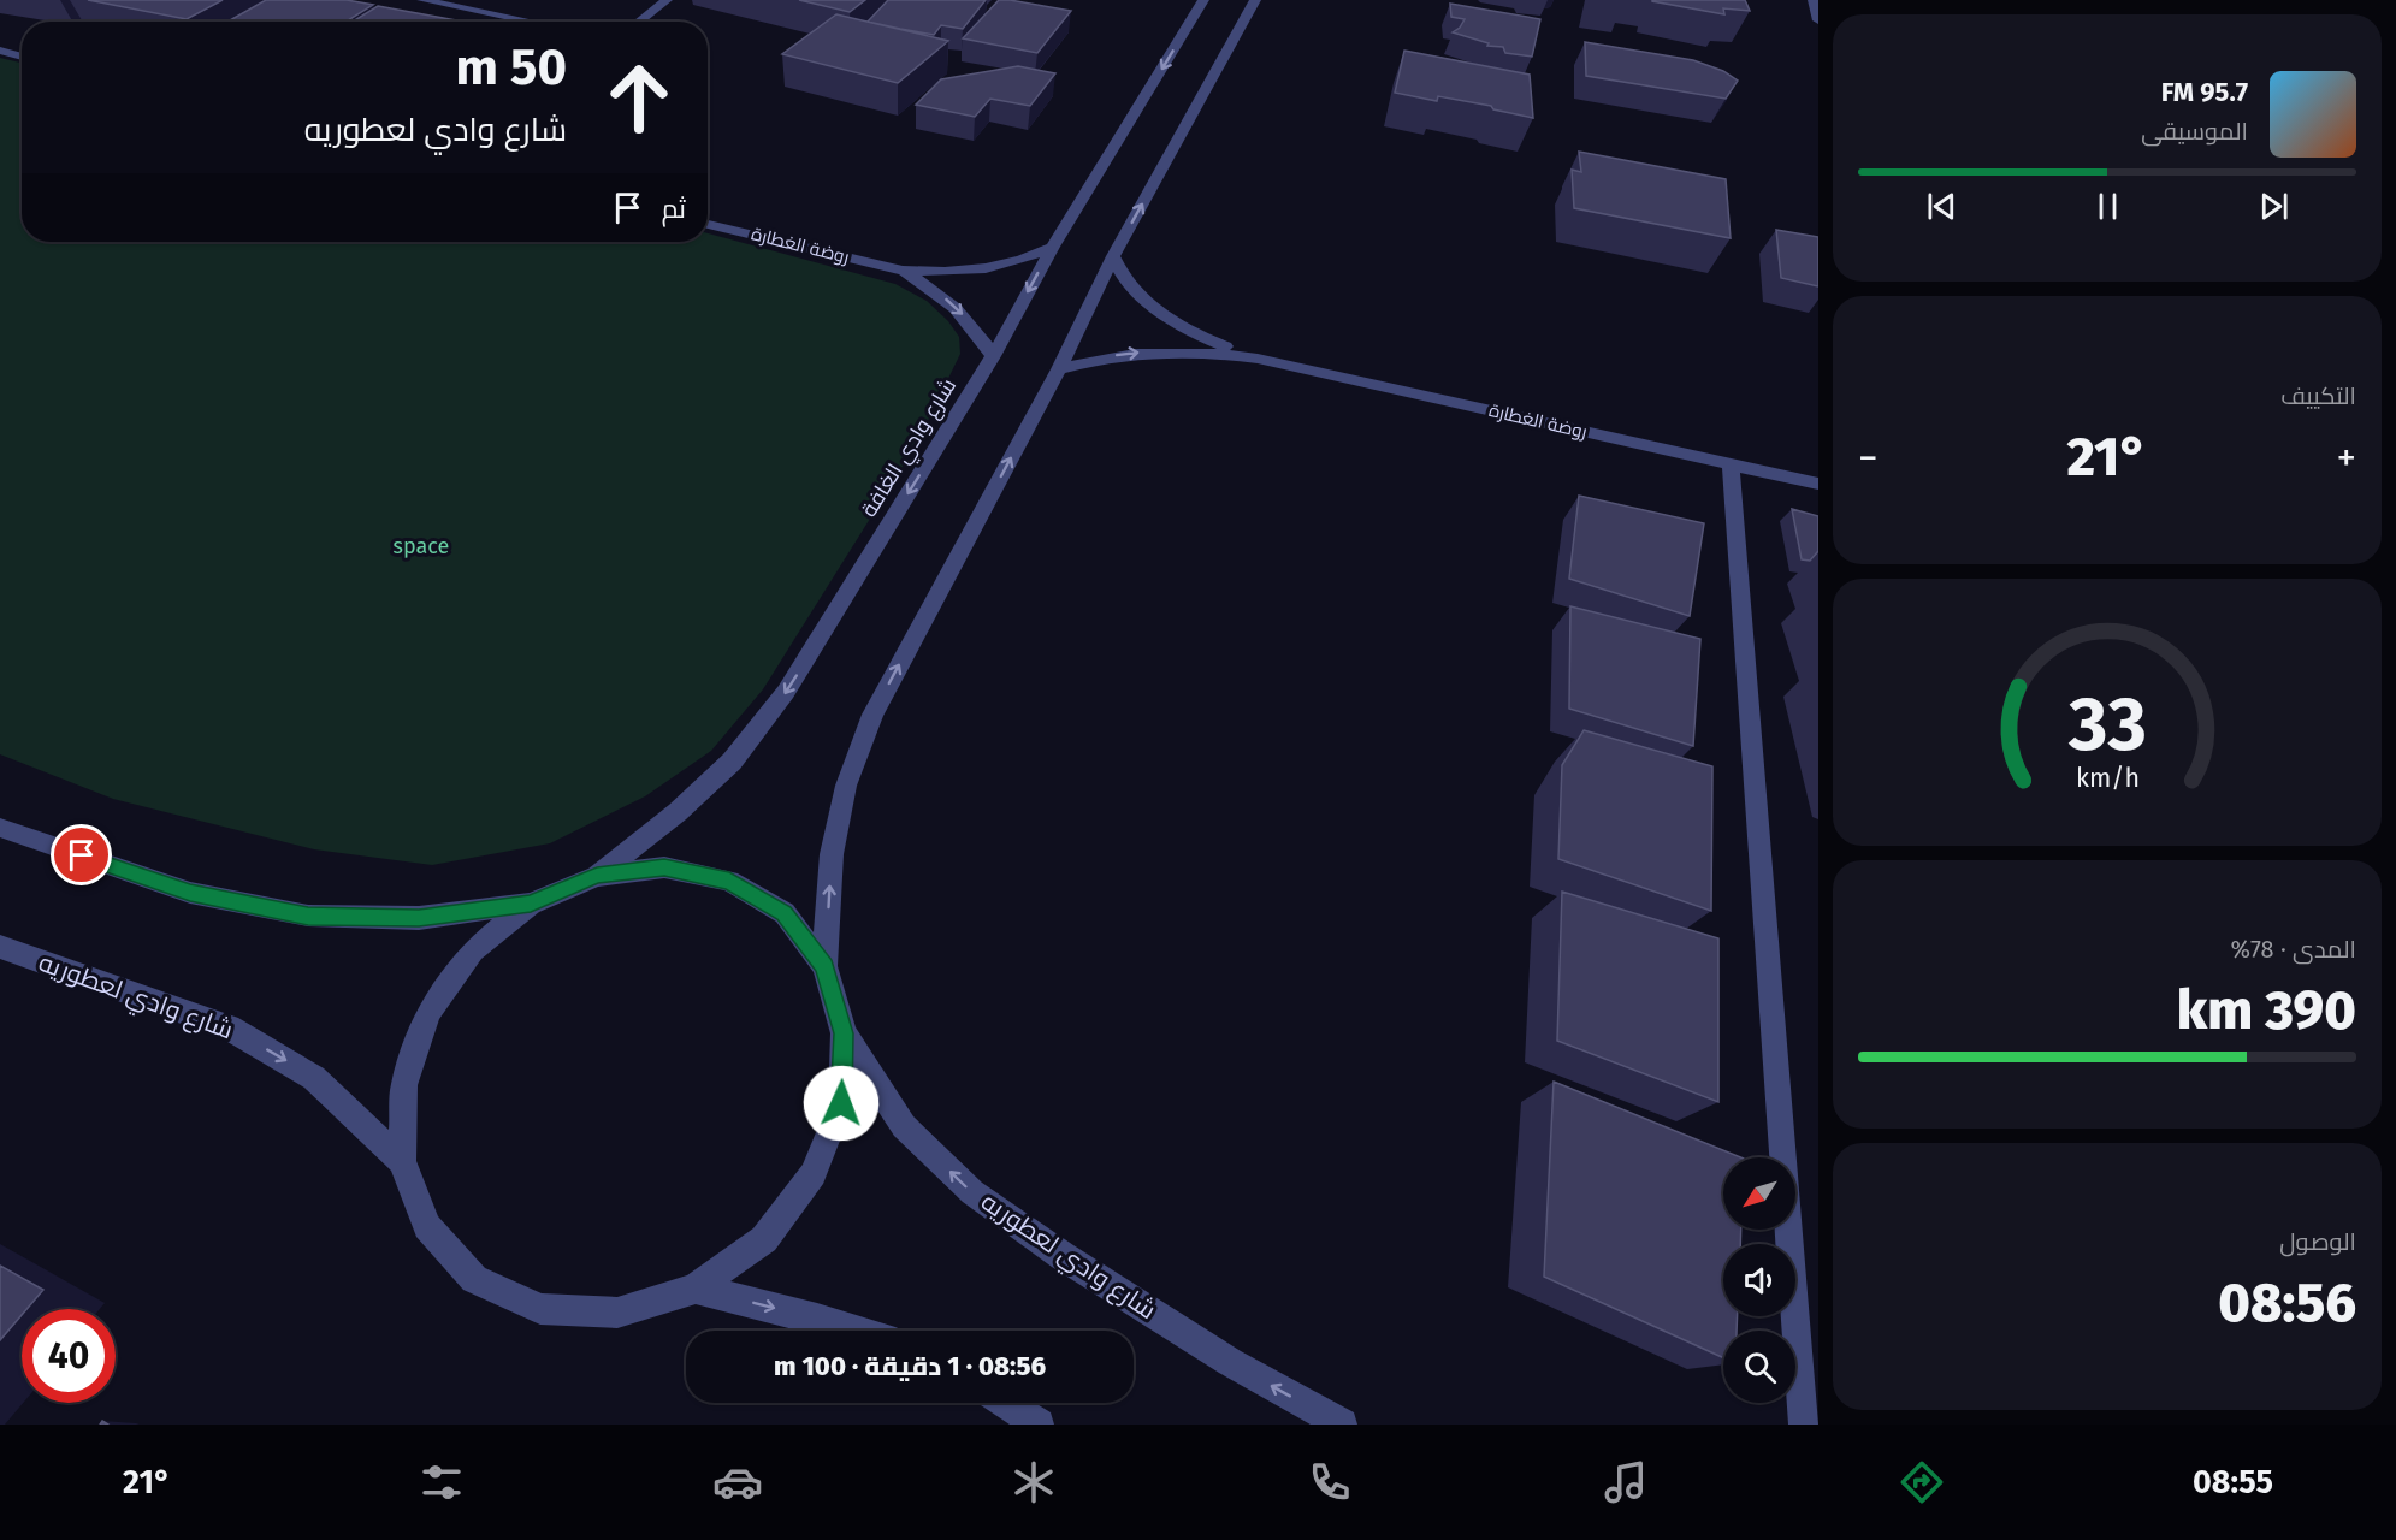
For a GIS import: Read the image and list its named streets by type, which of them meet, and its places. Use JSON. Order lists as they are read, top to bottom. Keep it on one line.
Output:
{"streets":{"street":["روضة الغطارة","شارع وادي الغافة","شارع وادي لعطوريه"]},"crossings":[["روضة الغطارة","شارع وادي الغافة"]],"parks":["space"],"north":"bottom left","page":{"turn":["50 m","شارع وادي لعطوريه"],"song":["95.7 FM","الموسيقى"],"then":"ثم","tile":["التكييف",["المدى · 78%","390 km"],["الوصول","08:56"]],"heat":["−","21°","+"],"limit":"40","trip":"08:56 · 1 دقيقة · 100 m","tabs":["08:55","21°"],"gauge":["33","km/h"]}}
